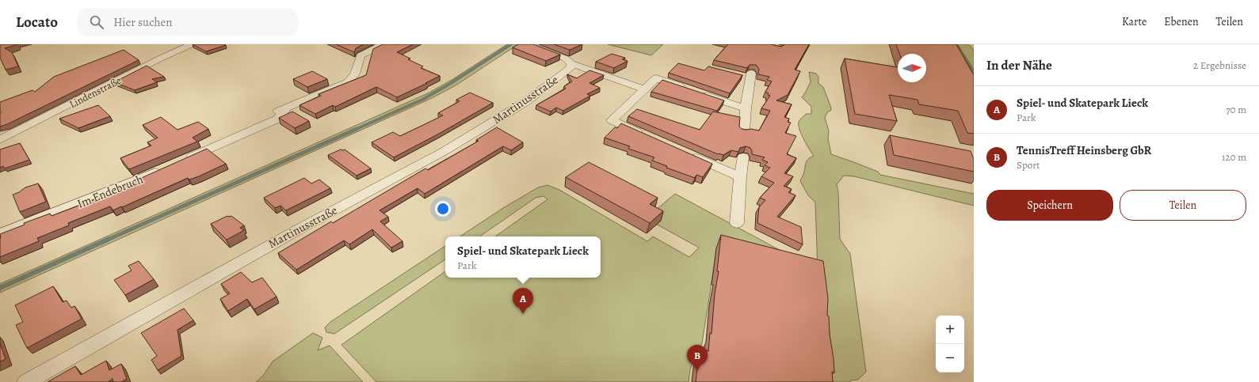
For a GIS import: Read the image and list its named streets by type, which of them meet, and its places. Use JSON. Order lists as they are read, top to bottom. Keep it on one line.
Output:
{"streets":{"street":["Lindenstraße","Martinusstraße","Im Endebruch"]},"north":"right","page":{"header":"Locato","search":"Hier suchen","nav":["Karte","Ebenen","Teilen"],"heading":["In der Nähe","2 Ergebnisse"],"list":[{"mark":"A","name":"Spiel- und Skatepark Lieck","note":"Park","value":"70 m"},{"mark":"B","name":"TennisTreff Heinsberg GbR","note":"Sport","value":"120 m"}],"buttons":["Speichern","Teilen"],"popup":["Spiel- und Skatepark Lieck","Park"],"pins":["A","B"],"map_buttons":["+","−"]}}
